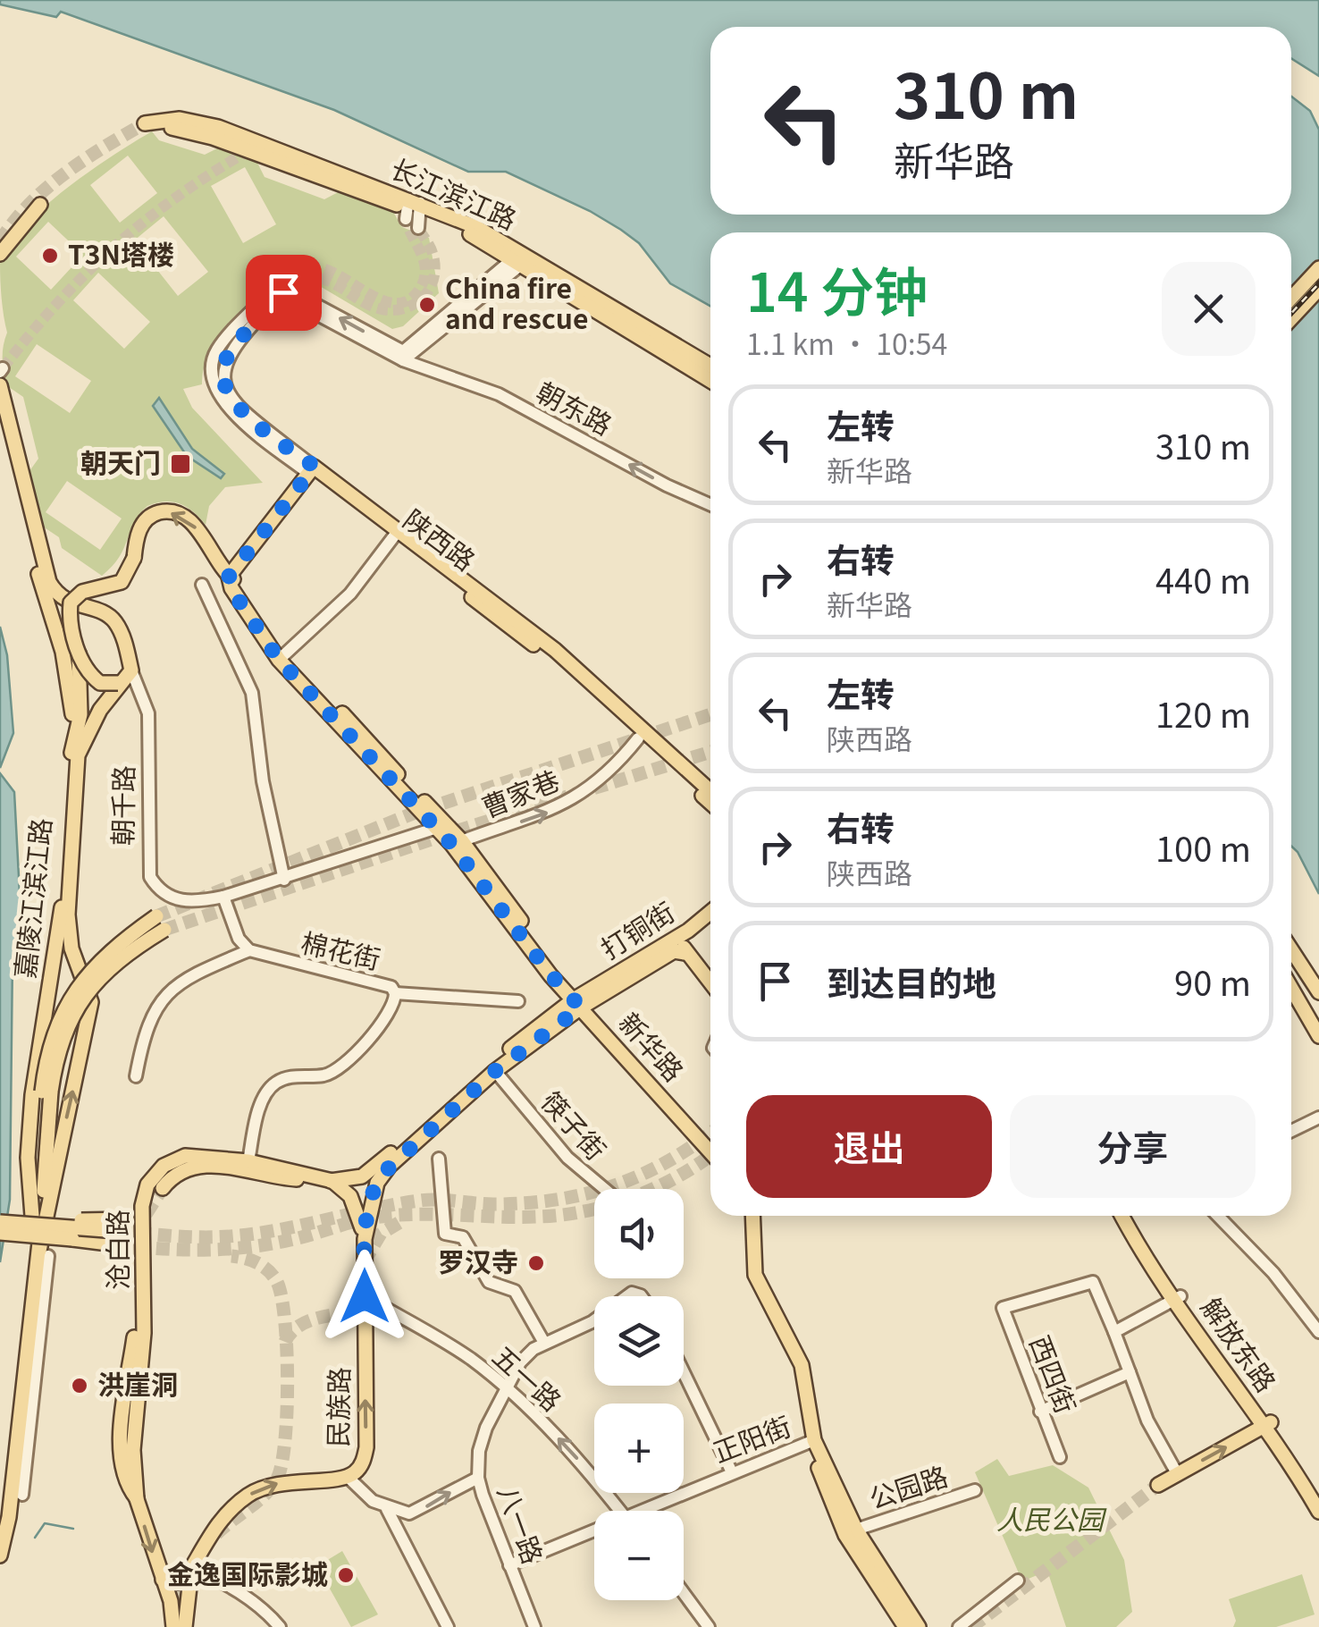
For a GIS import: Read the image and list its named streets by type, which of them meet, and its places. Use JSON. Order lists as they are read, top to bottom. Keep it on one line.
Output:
{"streets":{"main road":["长江滨江路","陕西路","朝千路","嘉陵江滨江路","打铜街","新华路","沧白路","解放东路","民族路"],"street":["朝东路","曹家巷","棉花街","筷子街","西四街","五一路","正阳街","公园路","八一路"]},"crossings":[["陕西路","曹家巷"],["曹家巷","新华路"],["朝千路","嘉陵江滨江路"],["朝千路","新华路"],["打铜街","新华路"],["打铜街","民族路"],["棉花街","沧白路"],["新华路","民族路"],["筷子街","民族路"],["五一路","民族路"],["五一路","八一路"],["正阳街","八一路"]],"one_way":["曹家巷","五一路"],"parks":["人民公园"],"places":{"other":["T3N塔楼","China fire and rescue","罗汉寺","洪崖洞","金逸国际影城"],"transit":["朝天门"]},"page":{"turn":["310 m","新华路"],"heading":["14 分钟","1.1 km · 10:54"],"list":[{"name":"左转","note":"新华路","value":"310 m"},{"name":"右转","note":"新华路","value":"440 m"},{"name":"左转","note":"陕西路","value":"120 m"},{"name":"右转","note":"陕西路","value":"100 m"},{"name":"到达目的地","value":"90 m"}],"buttons":["退出","分享"],"map_buttons":["+","−"]}}
